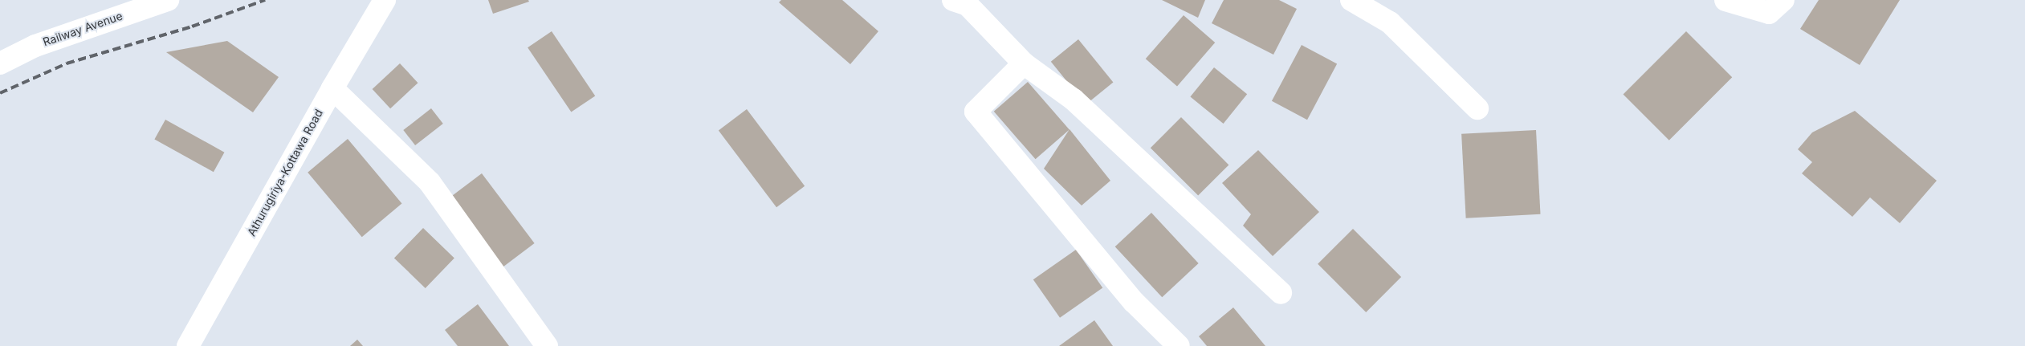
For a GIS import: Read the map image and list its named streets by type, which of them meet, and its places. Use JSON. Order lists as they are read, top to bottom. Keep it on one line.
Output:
{"streets":{"street":["Railway Avenue","Athurugiriya-Kottawa Road"]}}
